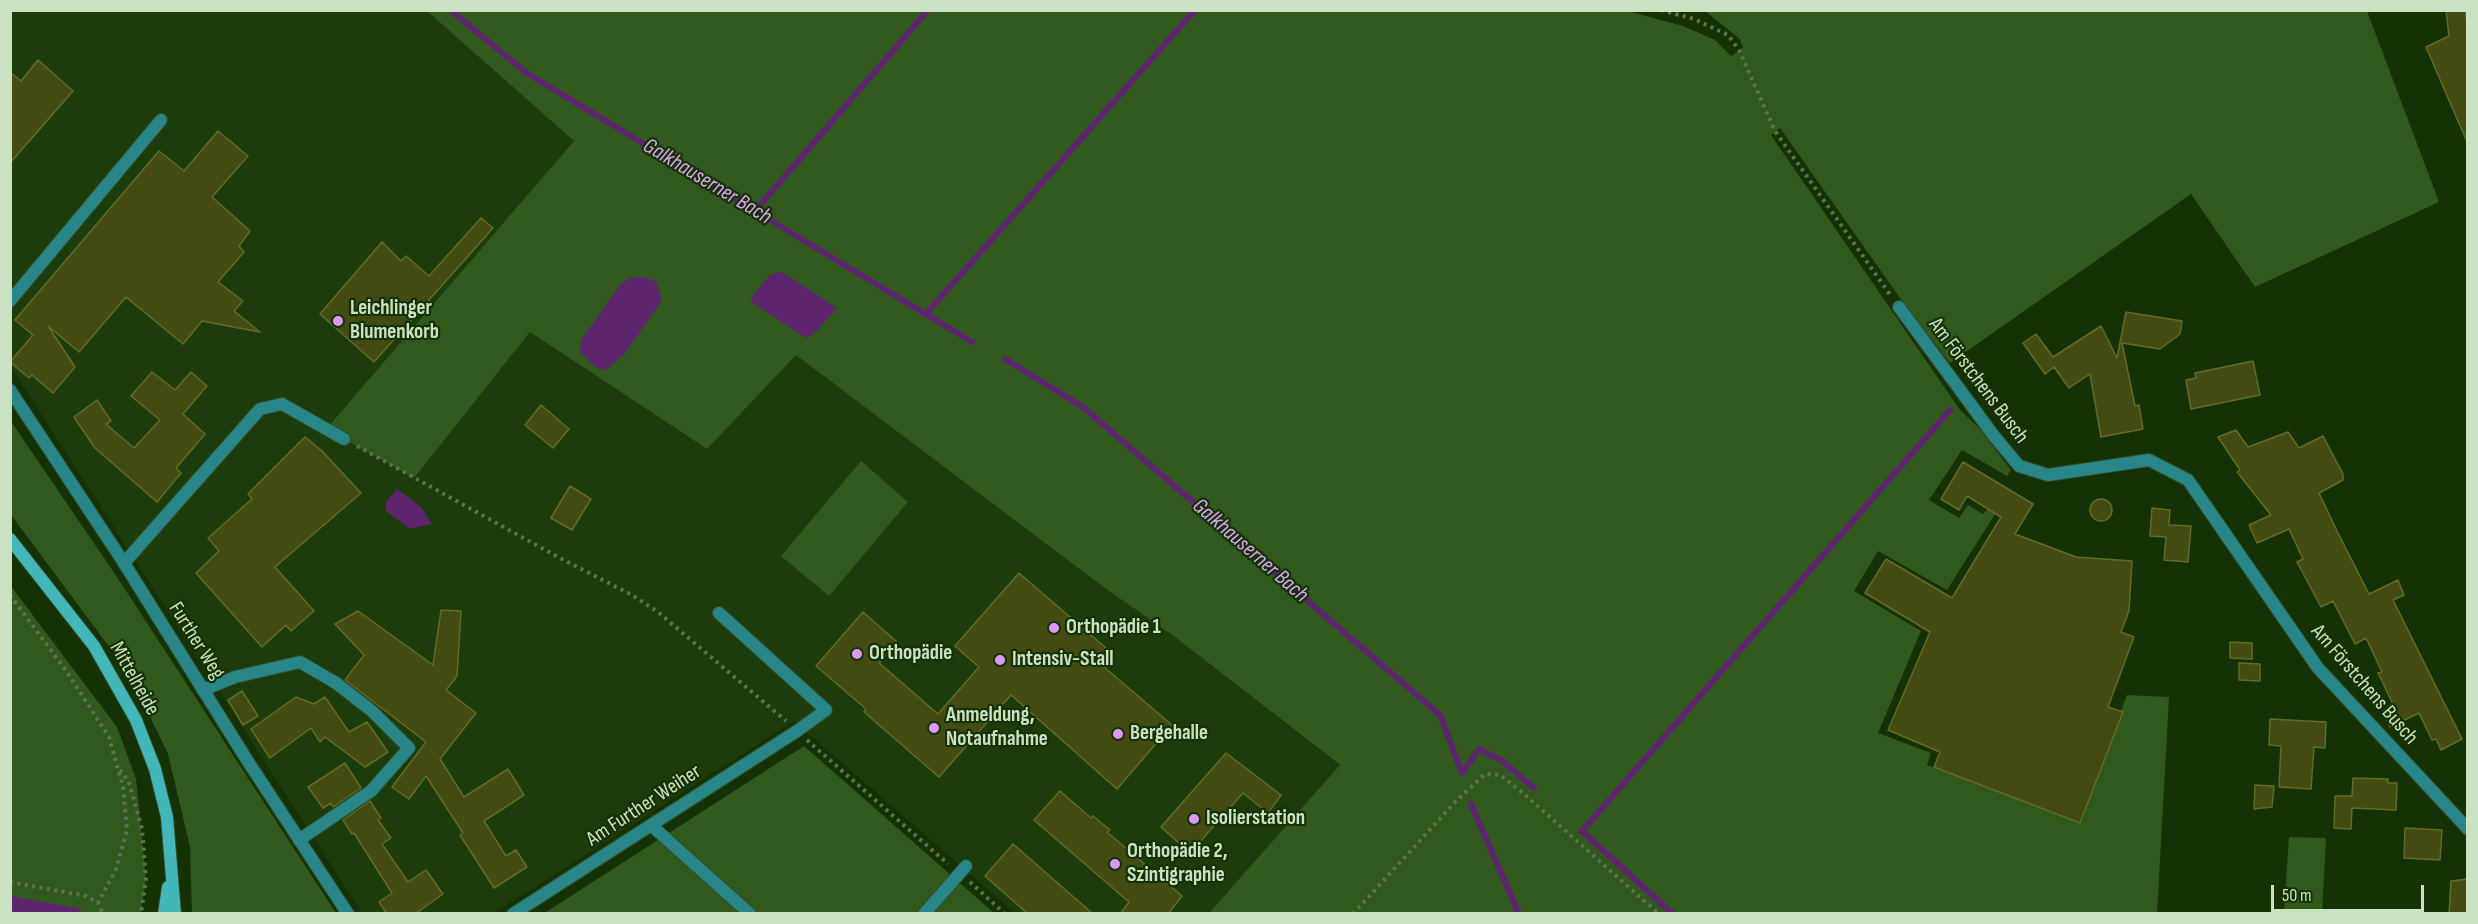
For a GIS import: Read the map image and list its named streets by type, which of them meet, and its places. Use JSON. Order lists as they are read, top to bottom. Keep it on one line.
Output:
{"streets":{"main road":["Mittelheide"],"street":["Am Förstchens Busch","Further Weg","Am Further Weiher"]},"water":["Galkhauserner Bach"],"places":["Leichlinger Blumenkorb","Orthopädie 1","Orthopädie","Intensiv-Stall","Anmeldung, Notaufnahme","Bergehalle","Isolierstation","Orthopädie 2, Szintigraphie"],"scale_bar":"50 m"}
